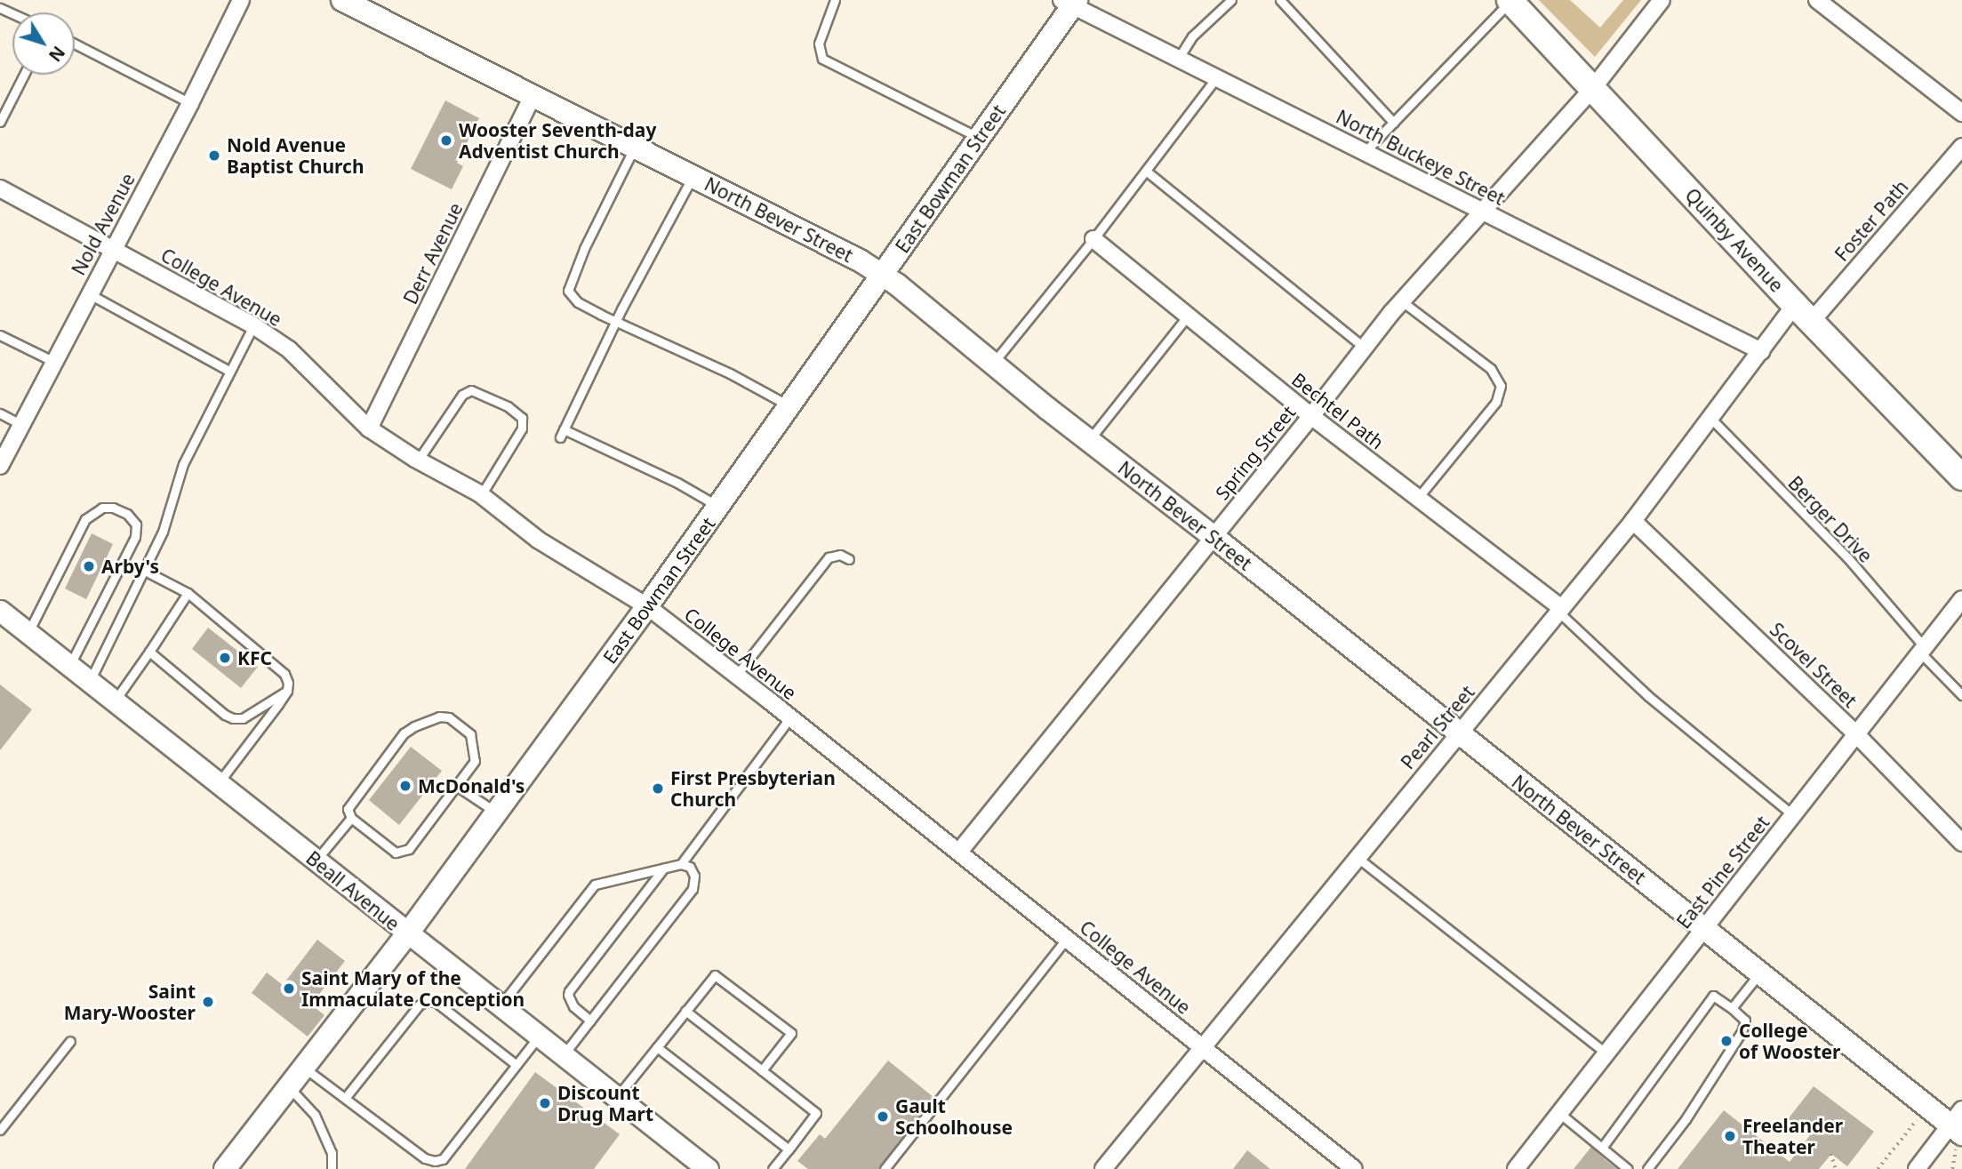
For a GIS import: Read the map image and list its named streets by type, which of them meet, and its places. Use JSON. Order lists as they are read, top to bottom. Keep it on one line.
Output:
{"streets":{"main road":["East Bowman Street","North Bever Street","Quinby Avenue"],"street":["North Buckeye Street","Foster Path","Nold Avenue","Derr Avenue","College Avenue","Bechtel Path","Spring Street","Scovel Street","Pearl Street","East Pine Street","Beall Avenue"],"lane":["Berger Drive"]},"crossings":[["North Buckeye Street","East Bowman Street"],["North Buckeye Street","Spring Street"],["North Buckeye Street","Pearl Street"],["East Bowman Street","North Bever Street"],["East Bowman Street","College Avenue"],["East Bowman Street","Beall Avenue"],["North Bever Street","Derr Avenue"],["North Bever Street","Spring Street"],["North Bever Street","Pearl Street"],["North Bever Street","East Pine Street"],["Foster Path","Quinby Avenue"],["Foster Path","Pearl Street"],["Nold Avenue","College Avenue"],["Quinby Avenue","Spring Street"],["Quinby Avenue","Pearl Street"],["Derr Avenue","College Avenue"],["College Avenue","Spring Street"],["College Avenue","Pearl Street"],["Bechtel Path","Spring Street"],["Bechtel Path","Pearl Street"],["Berger Drive","Pearl Street"],["Berger Drive","East Pine Street"],["Scovel Street","Pearl Street"],["Scovel Street","East Pine Street"]],"places":["Wooster Seventh-day Adventist Church","Nold Avenue Baptist Church","Arby's","KFC","McDonald's","First Presbyterian Church","Saint Mary of the Immaculate Conception","Saint Mary-Wooster","College of Wooster","Discount Drug Mart","Gault Schoolhouse","Freelander Theater"],"north":"bottom right"}
